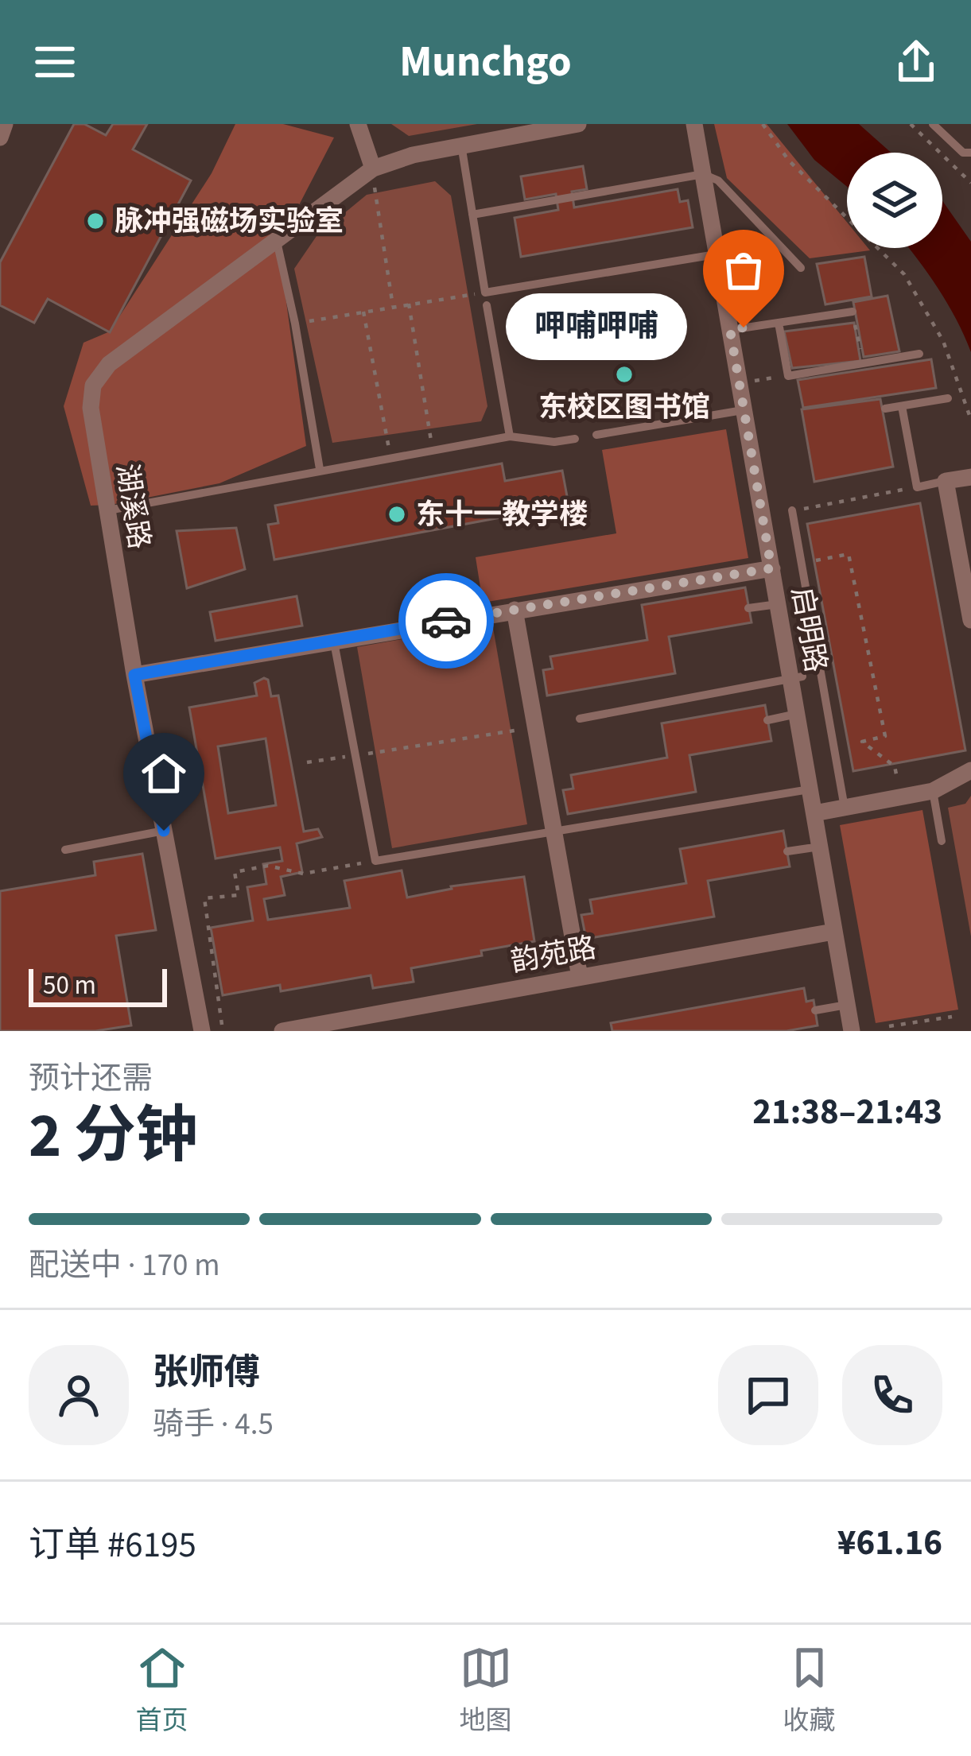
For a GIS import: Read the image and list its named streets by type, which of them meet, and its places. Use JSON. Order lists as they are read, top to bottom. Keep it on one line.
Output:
{"streets":{"street":["湖溪路","启明路","韵苑路"]},"crossings":[["启明路","韵苑路"]],"places":["脉冲强磁场实验室","呷哺呷哺","东校区图书馆","东十一教学楼"],"scale_bar":"50 m","page":{"header":"Munchgo","bubble":"呷哺呷哺","scale":"50 m","heading":["2 分钟","预计还需","21:38–21:43"],"panel":["张师傅","骑手 · 4.5","订单 #6195","¥61.16"],"bar":"配送中 · 170 m","tabs":["首页","地图","收藏"]}}
